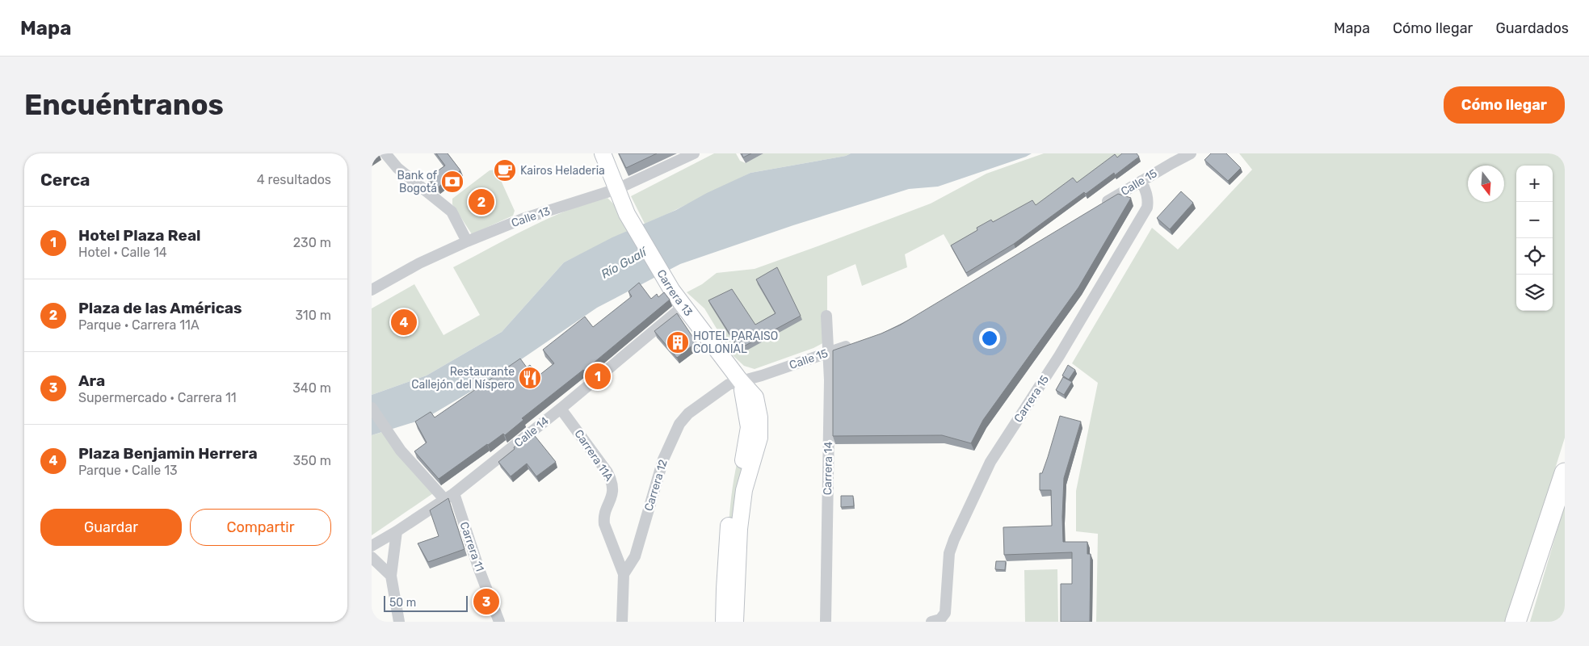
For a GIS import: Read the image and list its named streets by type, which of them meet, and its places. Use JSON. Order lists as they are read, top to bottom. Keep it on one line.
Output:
{"streets":{"street":["Calle 15","Calle 13","Carrera 13","Carrera 15","Calle 14","Carrera 11A","Carrera 14","Carrera 12","Carrera 11"]},"crossings":[["Calle 15","Carrera 13"],["Calle 15","Carrera 15"],["Calle 15","Carrera 14"],["Calle 15","Carrera 12"],["Calle 13","Carrera 13"],["Carrera 13","Calle 14"],["Carrera 13","Carrera 12"],["Calle 14","Carrera 11A"],["Calle 14","Carrera 11"],["Carrera 11A","Carrera 12"]],"water":["Río Gualí"],"places":{"cafe":["Kairos Heladeria"],"bank":["Bank of Bogotá"],"building":["HOTEL PARAISO COLONIAL"],"restaurant":["Restaurante Callejón del Níspero"]},"scale_bar":"50 m","north":"bottom","page":{"header":"Mapa","nav":["Mapa","Cómo llegar","Guardados"],"buttons":["Cómo llegar",["Guardar","Compartir"]],"title":"Encuéntranos","heading":["Cerca","4 resultados"],"map_buttons":["+","−"],"pins":["2","4","1","3"],"list":[{"mark":"1","name":"Hotel Plaza Real","note":"Hotel · Calle 14","value":"230 m"},{"mark":"2","name":"Plaza de las Américas","note":"Parque · Carrera 11A","value":"310 m"},{"mark":"3","name":"Ara","note":"Supermercado · Carrera 11","value":"340 m"},{"mark":"4","name":"Plaza Benjamin Herrera","note":"Parque · Calle 13","value":"350 m"}],"scale":"50 m"}}
